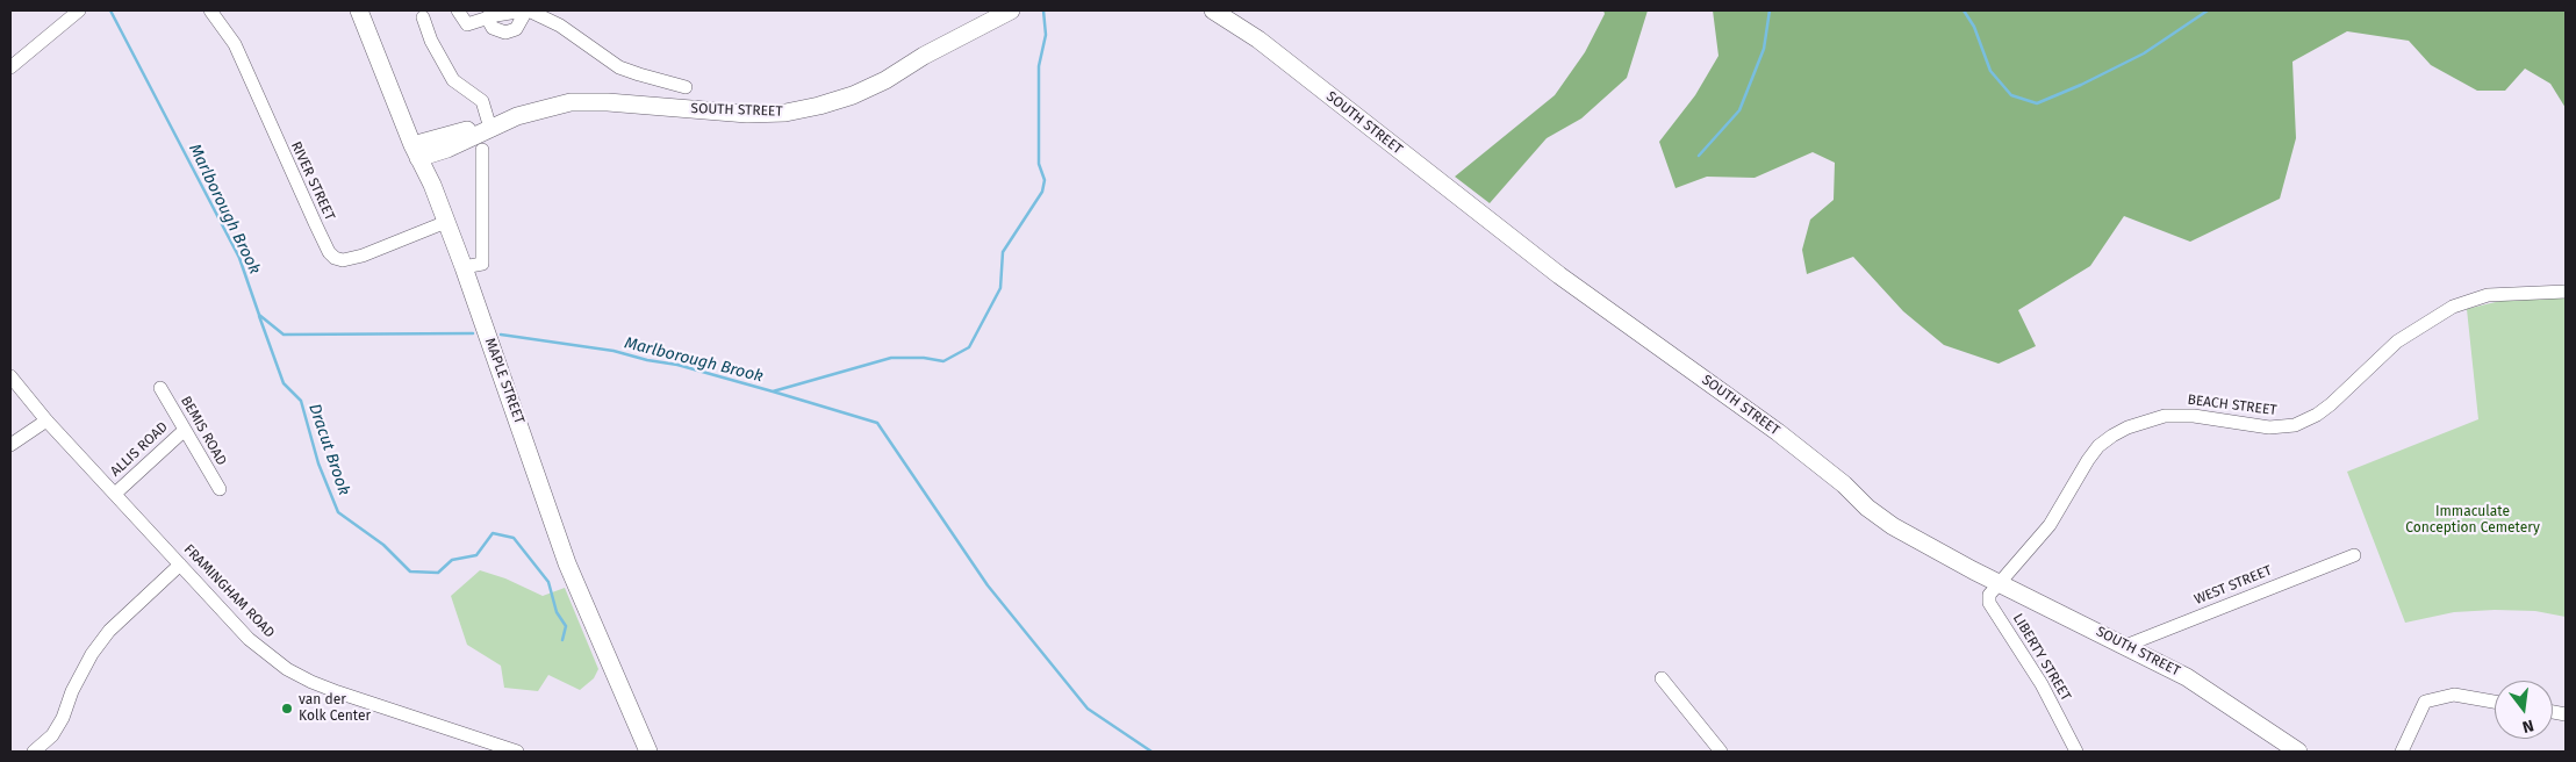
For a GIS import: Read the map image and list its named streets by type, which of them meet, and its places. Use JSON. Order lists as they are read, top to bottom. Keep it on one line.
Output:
{"streets":{"main road":["SOUTH STREET","MAPLE STREET"],"street":["RIVER STREET","BEACH STREET","BEMIS ROAD","ALLIS ROAD","WEST STREET","FRAMINGHAM ROAD","LIBERTY STREET"]},"crossings":[["SOUTH STREET","MAPLE STREET"],["SOUTH STREET","BEACH STREET"],["SOUTH STREET","WEST STREET"],["SOUTH STREET","LIBERTY STREET"],["RIVER STREET","MAPLE STREET"],["BEACH STREET","LIBERTY STREET"],["BEMIS ROAD","ALLIS ROAD"],["ALLIS ROAD","FRAMINGHAM ROAD"]],"water":["Marlborough Brook","Dracut Brook"],"parks":["Immaculate Conception Cemetery"],"places":["van der Kolk Center"],"north":"bottom"}
